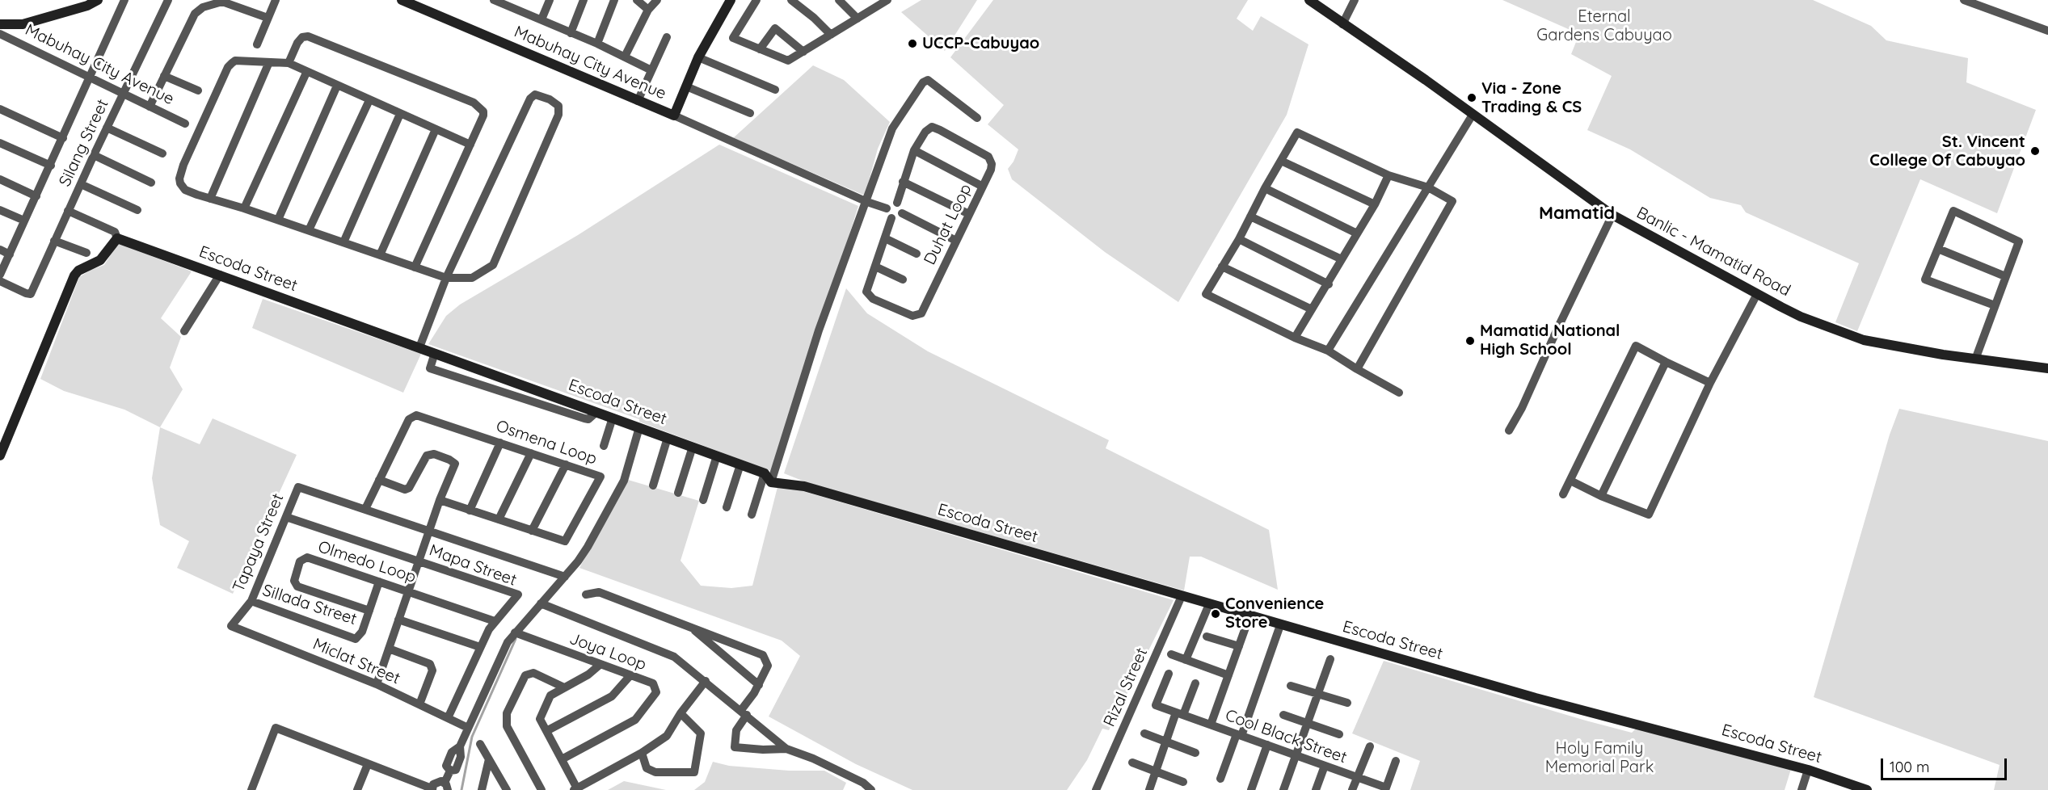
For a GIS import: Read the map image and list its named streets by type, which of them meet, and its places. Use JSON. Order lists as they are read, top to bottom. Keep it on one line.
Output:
{"streets":{"street":["Mabuhay City Avenue","Silang Street","Duhat Loop","Banlic - Mamatid Road","Escoda Street","Osmena Loop","Tapaya Street","Olmedo Loop","Mapa Street","Sillada Street","Joya Loop","Miclat Street","Rizal Street","Cool Black Street"]},"crossings":[["Mabuhay City Avenue","Silang Street"],["Escoda Street","Rizal Street"],["Osmena Loop","Tapaya Street"],["Tapaya Street","Mapa Street"],["Tapaya Street","Sillada Street"],["Tapaya Street","Miclat Street"],["Olmedo Loop","Mapa Street"],["Olmedo Loop","Sillada Street"],["Mapa Street","Miclat Street"]],"districts":["Mamatid"],"parks":["Eternal Gardens Cabuyao","Holy Family Memorial Park"],"places":["UCCP-Cabuyao","Via - Zone Trading & CS","St. Vincent College Of Cabuyao","Mamatid National High School","Convenience Store"],"scale_bar":"100 m"}
